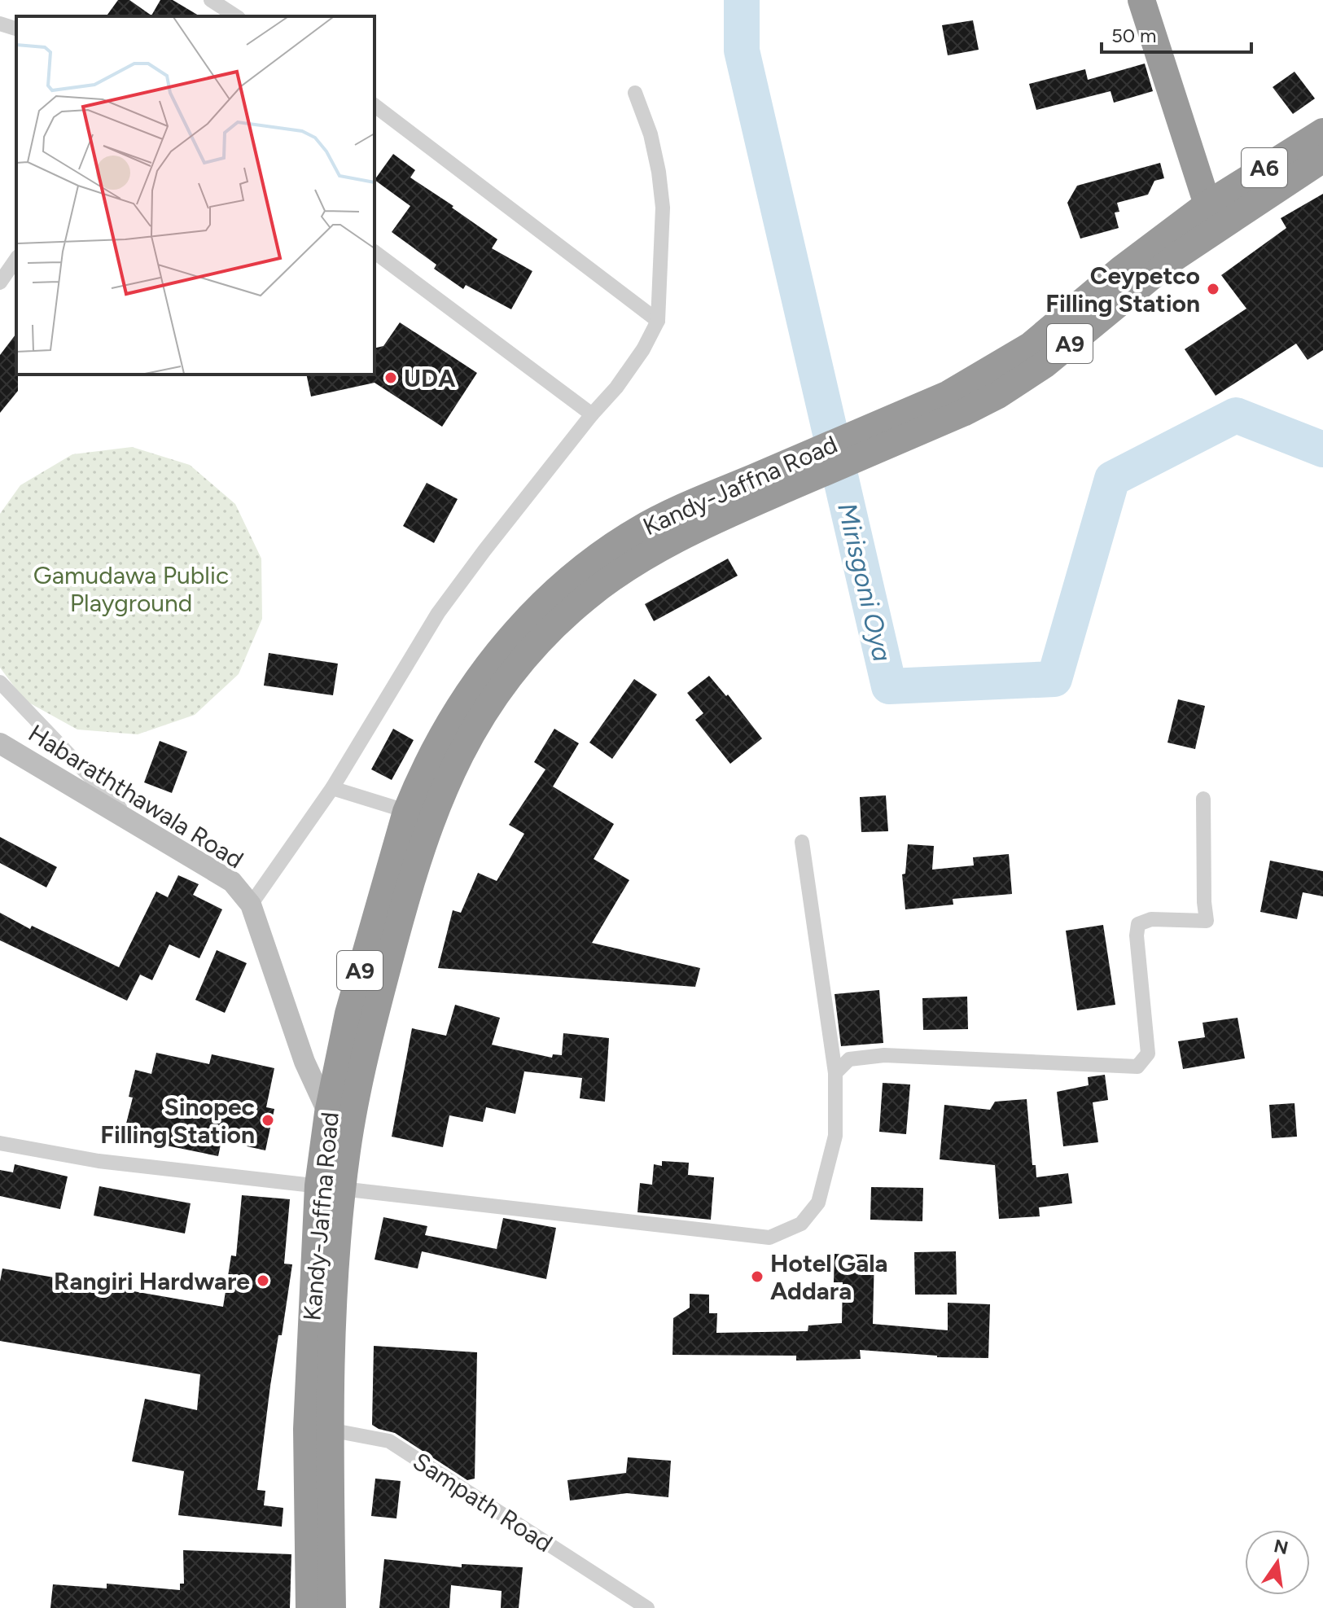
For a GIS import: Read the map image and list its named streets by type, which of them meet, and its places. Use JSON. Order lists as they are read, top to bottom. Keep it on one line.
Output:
{"streets":{"highway":["A6","A9","Kandy-Jaffna Road"],"street":["Habaraththawala Road","Sampath Road"]},"crossings":[["A6","Kandy-Jaffna Road"],["Kandy-Jaffna Road","Habaraththawala Road"],["Kandy-Jaffna Road","Sampath Road"]],"water":["Mirisgoni Oya"],"parks":["Gamudawa Public Playground"],"places":["Ceypetco Filling Station","UDA","Sinopec Filling Station","Hotel Gala Addara","Rangiri Hardware"],"scale_bar":"50 m","north":"top"}
